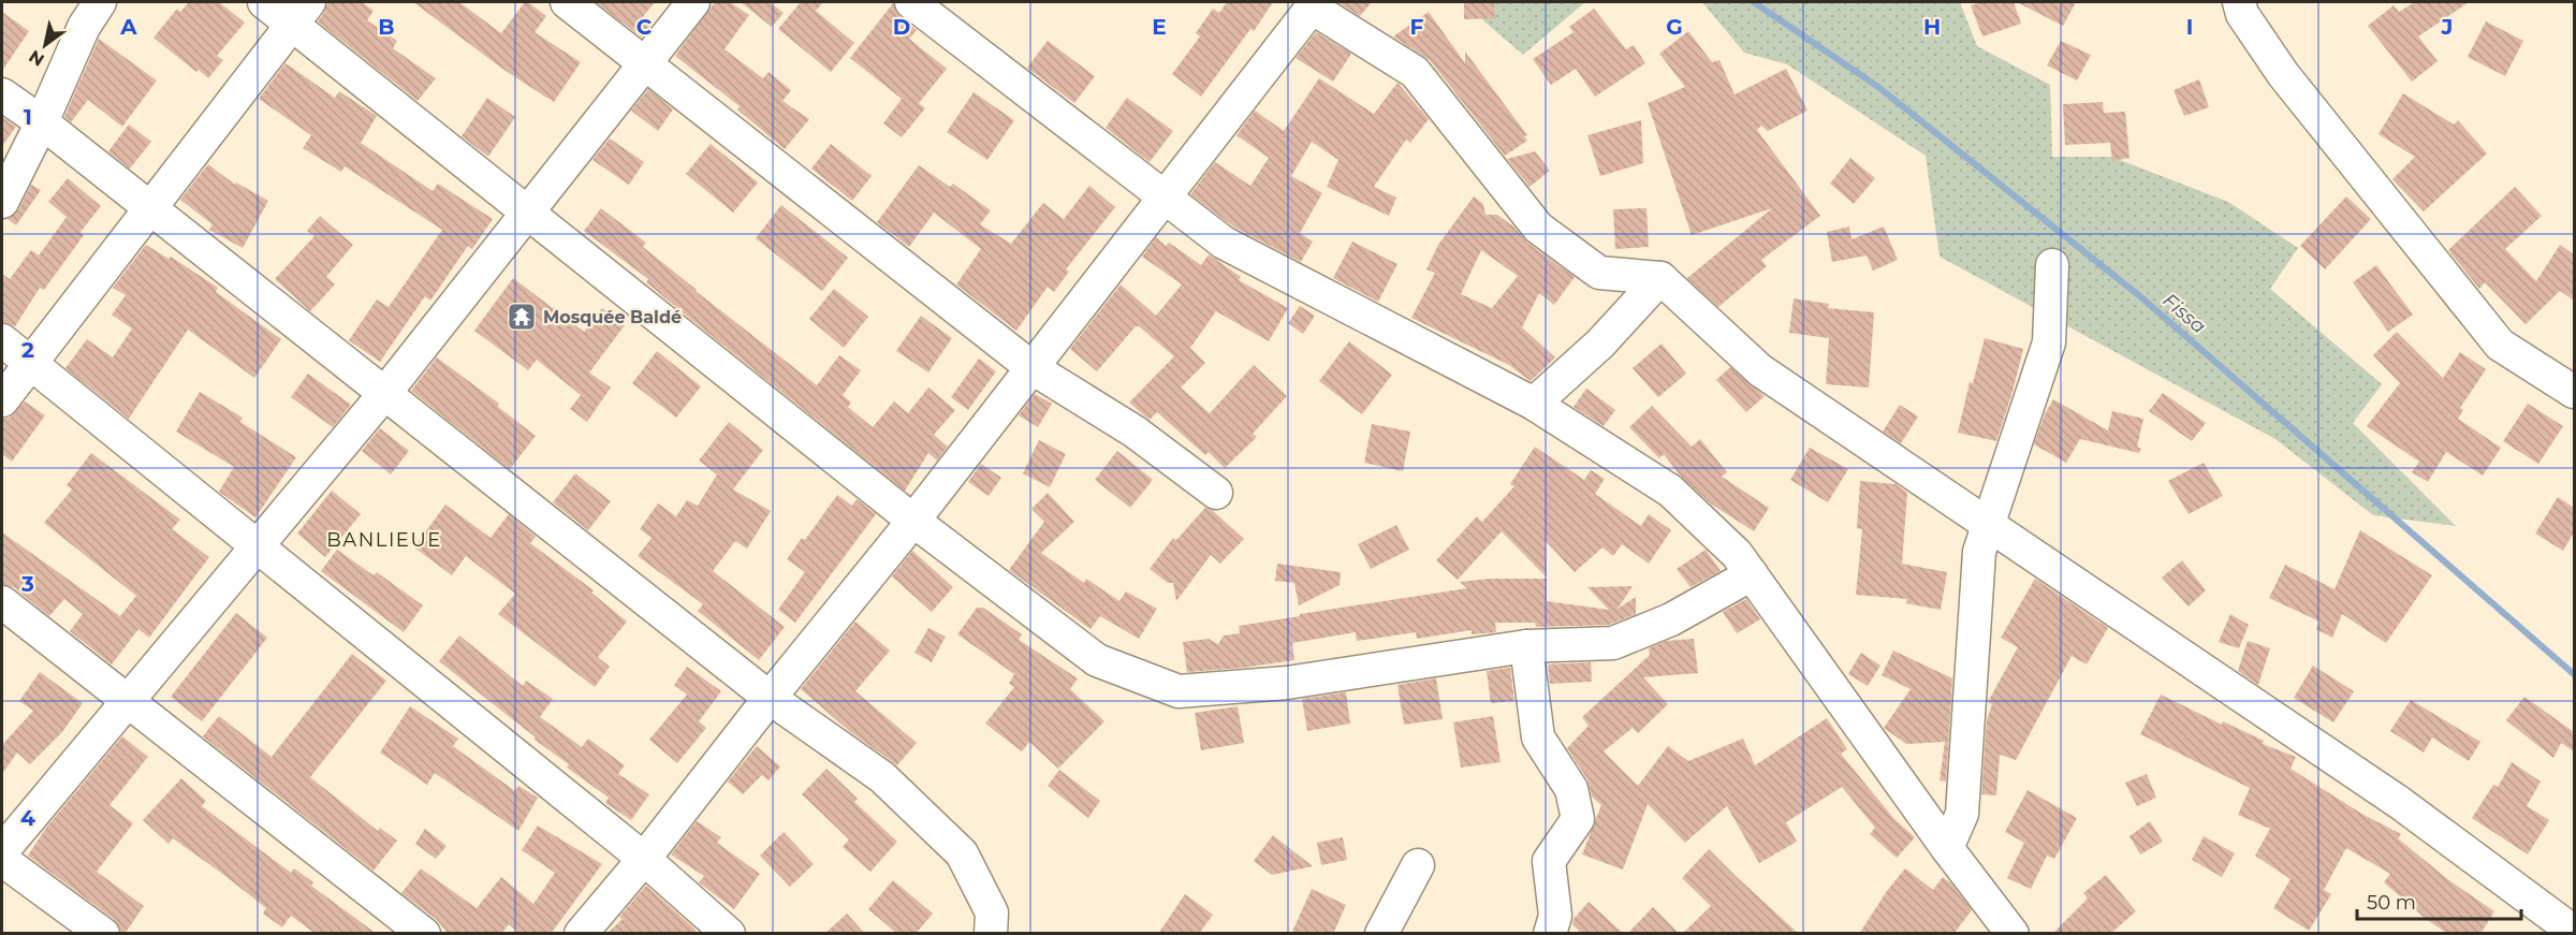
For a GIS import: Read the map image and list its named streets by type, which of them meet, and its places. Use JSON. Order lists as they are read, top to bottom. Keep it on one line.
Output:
{"districts":["BANLIEUE"],"water":["Fissa"],"places":{"temple":["Mosquée Baldé"]},"scale_bar":"50 m","north":"bottom left","grid":{"columns":["A","B","C","D","E","F","G","H","I","J"],"rows":["1","2","3","4"]}}
